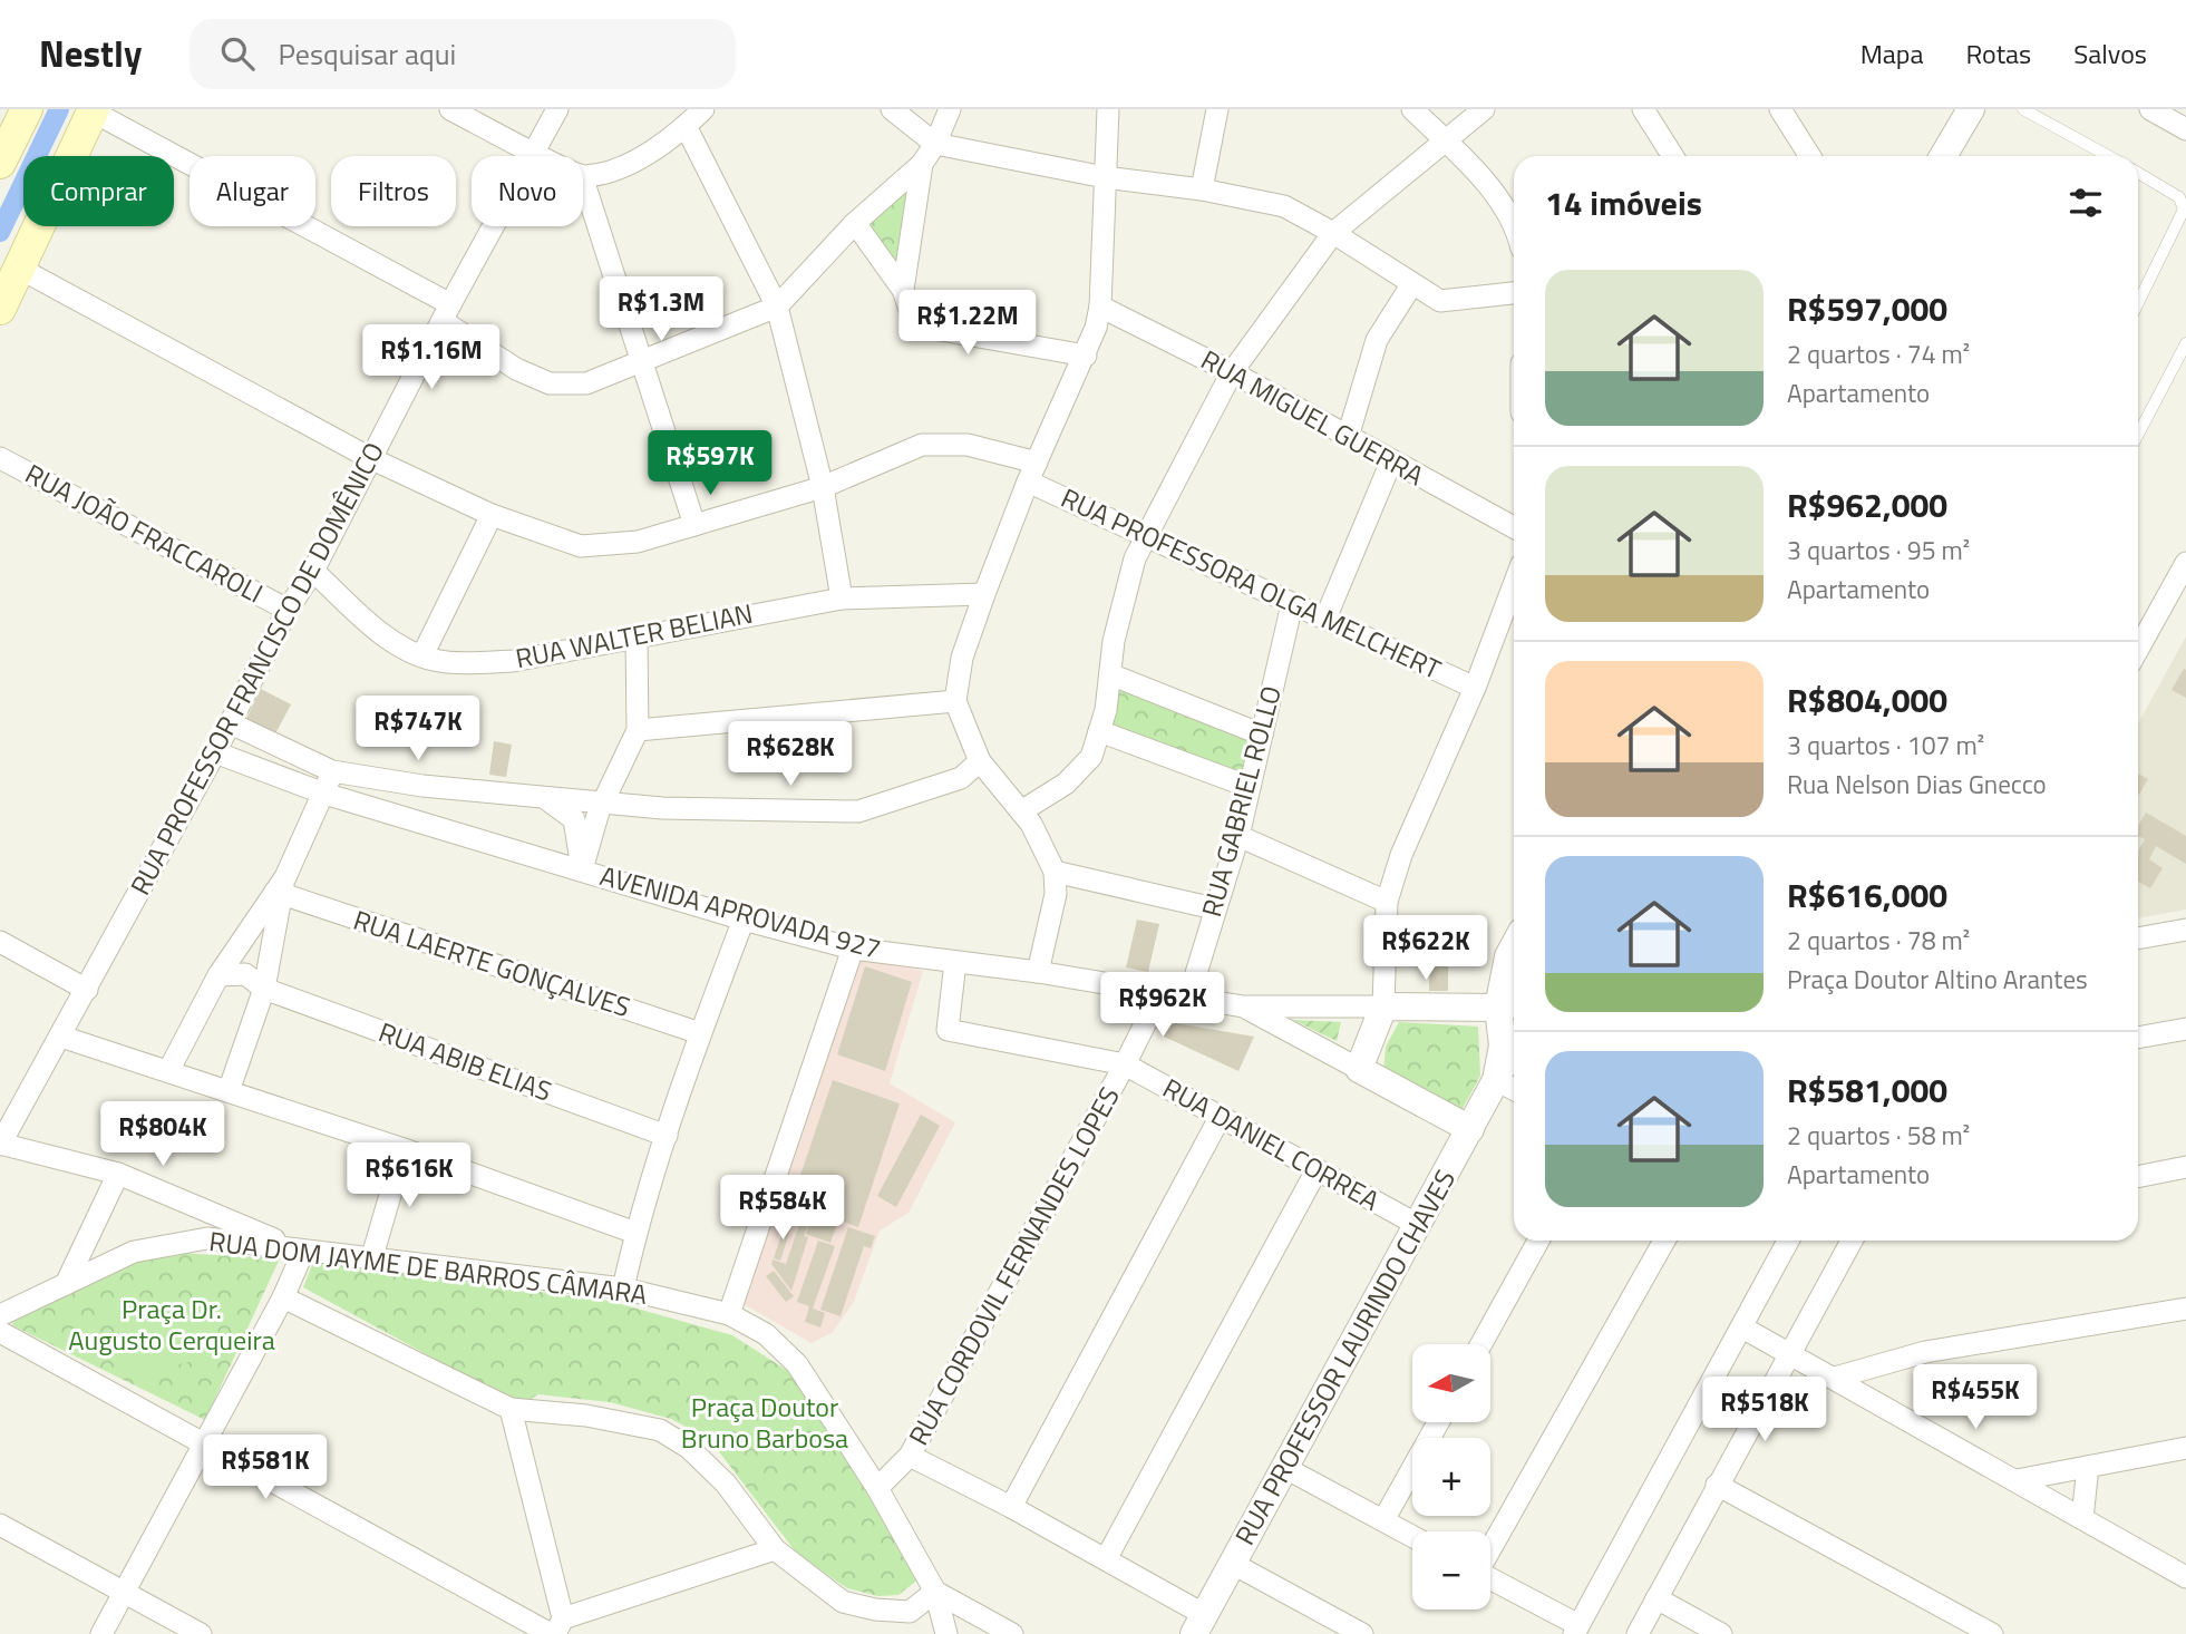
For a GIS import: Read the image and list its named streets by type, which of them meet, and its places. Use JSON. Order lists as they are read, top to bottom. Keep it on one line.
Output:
{"streets":{"street":["RUA MIGUEL GUERRA","RUA JOÃO FRACCAROLI","RUA PROFESSORA OLGA MELCHERT","RUA WALTER BELIAN","RUA PROFESSOR FRANCISCO DE DOMÊNICO","RUA GABRIEL ROLLO","AVENIDA APROVADA 927","RUA LAERTE GONÇALVES","RUA ABIB ELIAS","RUA DANIEL CORREA","RUA CORDOVIL FERNANDES LOPES","RUA DOM JAYME DE BARROS CÂMARA","RUA PROFESSOR LAURINDO CHAVES"]},"crossings":[["RUA JOÃO FRACCAROLI","RUA PROFESSOR FRANCISCO DE DOMÊNICO"],["RUA PROFESSORA OLGA MELCHERT","RUA PROFESSOR FRANCISCO DE DOMÊNICO"],["RUA PROFESSORA OLGA MELCHERT","RUA GABRIEL ROLLO"],["RUA WALTER BELIAN","RUA PROFESSOR FRANCISCO DE DOMÊNICO"],["RUA PROFESSOR FRANCISCO DE DOMÊNICO","AVENIDA APROVADA 927"],["RUA GABRIEL ROLLO","AVENIDA APROVADA 927"],["AVENIDA APROVADA 927","RUA DANIEL CORREA"],["AVENIDA APROVADA 927","RUA CORDOVIL FERNANDES LOPES"],["AVENIDA APROVADA 927","RUA PROFESSOR LAURINDO CHAVES"],["RUA DANIEL CORREA","RUA CORDOVIL FERNANDES LOPES"],["RUA DANIEL CORREA","RUA PROFESSOR LAURINDO CHAVES"],["RUA CORDOVIL FERNANDES LOPES","RUA DOM JAYME DE BARROS CÂMARA"]],"parks":["Praça Dr. Augusto Cerqueira","Praça Doutor Bruno Barbosa"],"north":"left","page":{"header":"Nestly","search":"Pesquisar aqui","nav":["Mapa","Rotas","Salvos"],"chip":["Comprar","Alugar","Filtros","Novo"],"heading":"14 imóveis","list":[{"name":"R$597,000","note":"2 quartos · 74 m² · Apartamento"},{"name":"R$962,000","note":"3 quartos · 95 m² · Apartamento"},{"name":"R$804,000","note":"3 quartos · 107 m² · Rua Nelson Dias Gnecco"},{"name":"R$616,000","note":"2 quartos · 78 m² · Praça Doutor Altino Arantes"},{"name":"R$581,000","note":"2 quartos · 58 m² · Apartamento"}],"price":["R$1.3M","R$1.22M","R$1.16M","R$597K","R$747K","R$628K","R$622K","R$962K","R$804K","R$616K","R$584K","R$455K","R$518K","R$581K"],"map_buttons":["+","−"]}}
